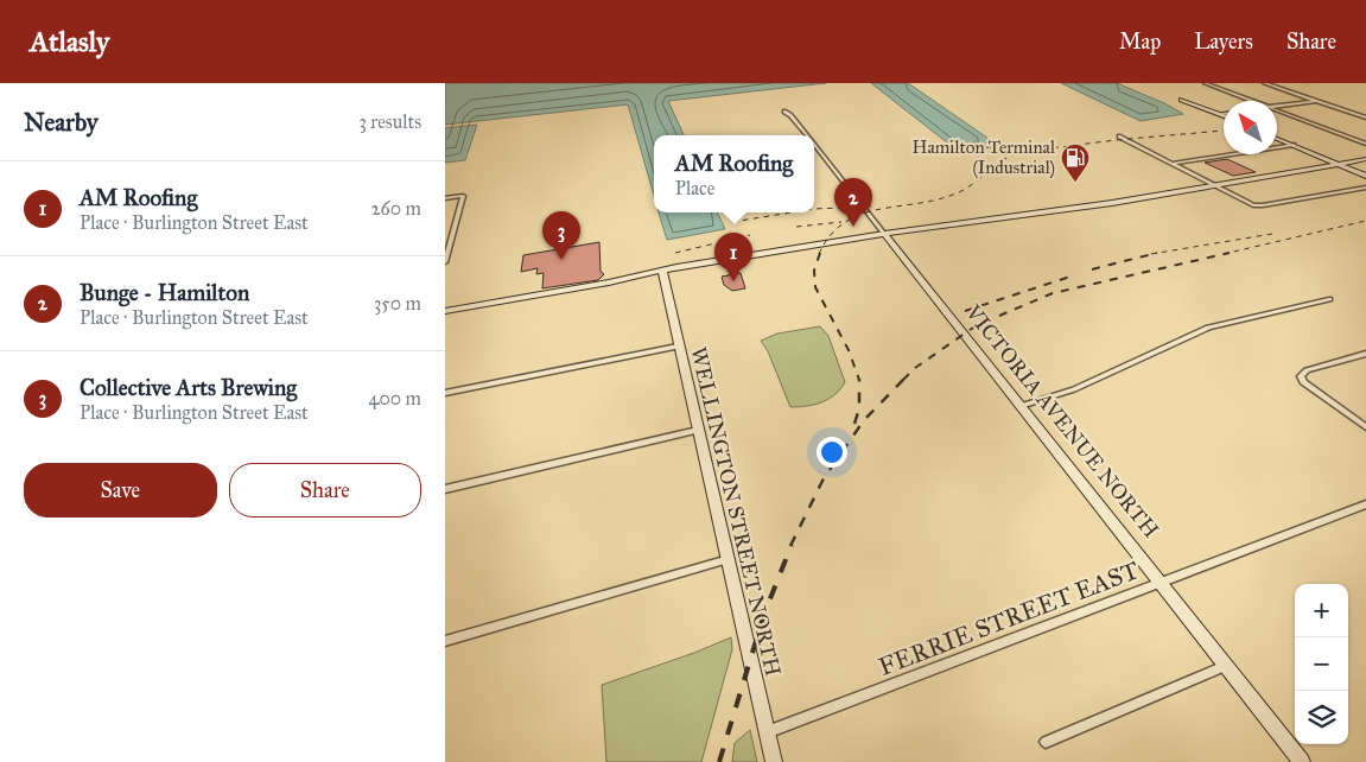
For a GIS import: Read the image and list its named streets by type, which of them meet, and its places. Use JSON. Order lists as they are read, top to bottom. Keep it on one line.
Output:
{"streets":{"main road":["VICTORIA AVENUE NORTH","WELLINGTON STREET NORTH"],"street":["FERRIE STREET EAST"]},"crossings":[["VICTORIA AVENUE NORTH","FERRIE STREET EAST"],["WELLINGTON STREET NORTH","FERRIE STREET EAST"]],"places":{"fuel station":["Hamilton Terminal (Industrial)"]},"north":"top left","page":{"header":"Atlasly","nav":["Map","Layers","Share"],"heading":["Nearby","3 results"],"popup":["AM Roofing","Place"],"list":[{"mark":"1","name":"AM Roofing","note":"Place · Burlington Street East","value":"260 m"},{"mark":"2","name":"Bunge - Hamilton","note":"Place · Burlington Street East","value":"350 m"},{"mark":"3","name":"Collective Arts Brewing","note":"Place · Burlington Street East","value":"400 m"}],"pins":["2","3","1"],"buttons":["Save","Share"],"map_buttons":["+","−"]}}
